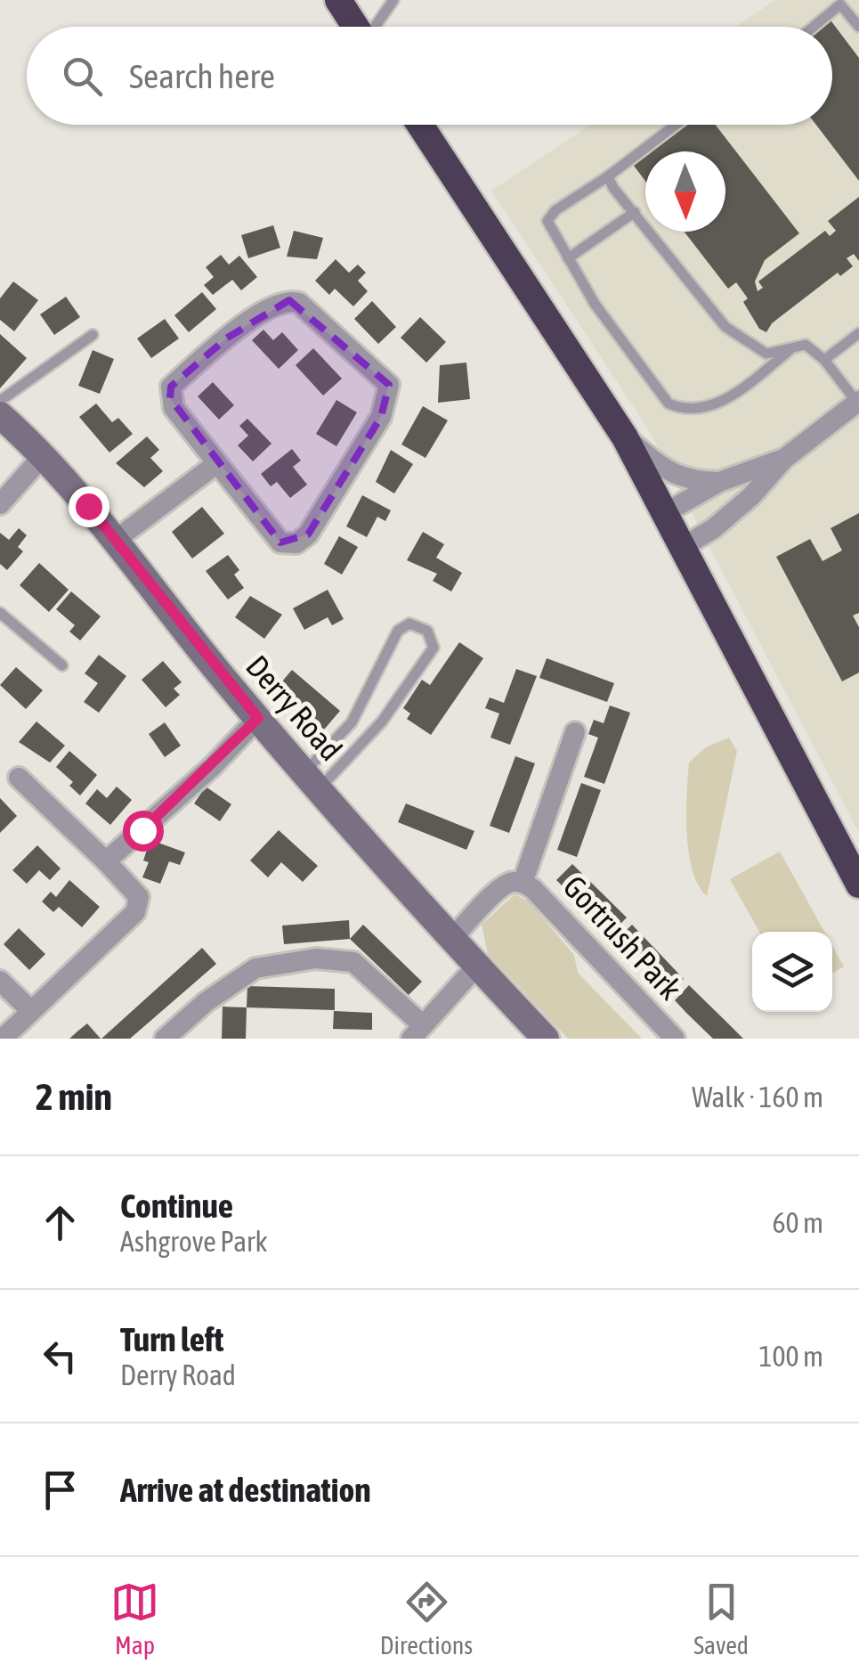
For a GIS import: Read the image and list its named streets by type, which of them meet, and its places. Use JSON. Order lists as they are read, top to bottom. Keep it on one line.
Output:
{"streets":{"main road":["Derry Road"],"street":["Gortrush Park"]},"crossings":[["Derry Road","Gortrush Park"]],"north":"bottom","page":{"search":"Search here","heading":["2 min","Walk · 160 m"],"list":[["Continue","Ashgrove Park","60 m"],["Turn left","Derry Road","100 m"],"Arrive at destination"],"nav":["Map","Directions","Saved"]}}
